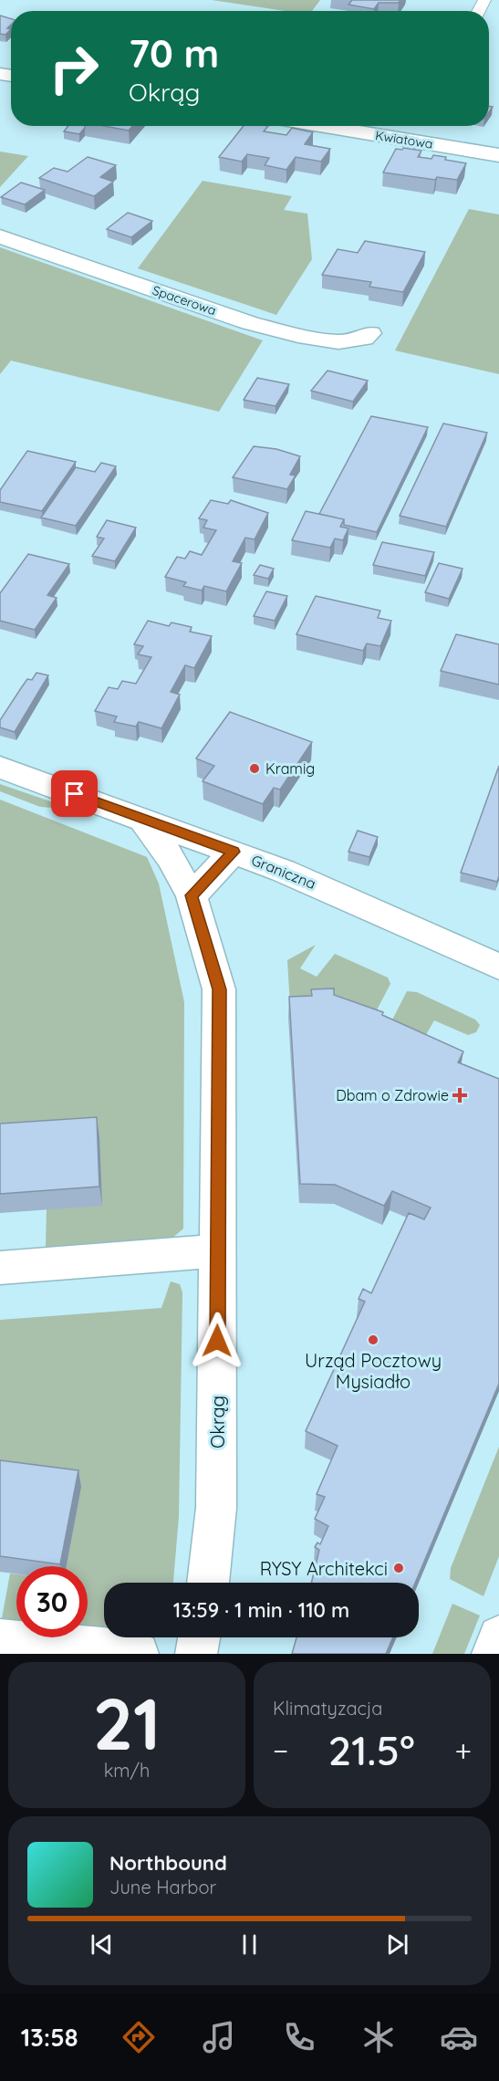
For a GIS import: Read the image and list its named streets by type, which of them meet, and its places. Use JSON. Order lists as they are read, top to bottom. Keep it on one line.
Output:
{"streets":{"street":["Kwiatowa","Spacerowa","Graniczna","Okrąg"]},"crossings":[["Graniczna","Okrąg"]],"places":{"other":["Kramig","Urząd Pocztowy Mysiadło","RYSY Architekci"],"health":["Dbam o Zdrowie"]},"page":{"turn":["70 m","Okrąg"],"limit":"30","trip":"13:59 · 1 min · 110 m","tile":[["21","km/h"],"Klimatyzacja"],"heat":["−","21.5°","+"],"song":["Northbound","June Harbor"],"tabs":"13:58"}}
